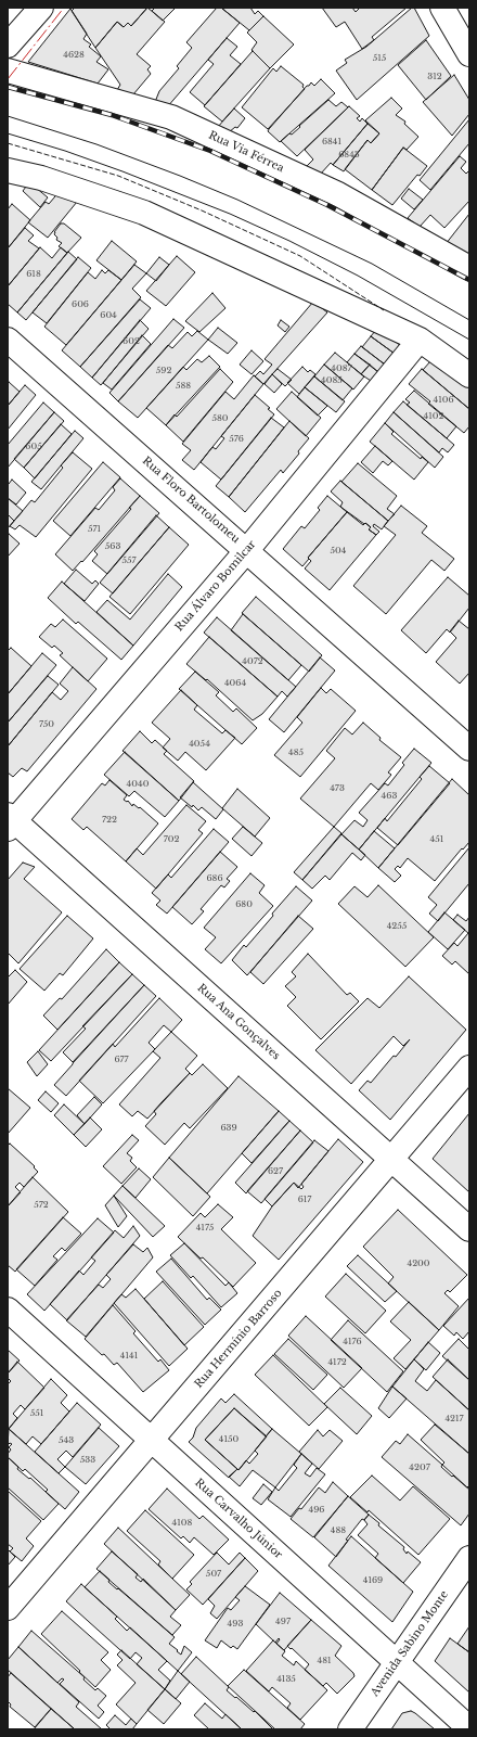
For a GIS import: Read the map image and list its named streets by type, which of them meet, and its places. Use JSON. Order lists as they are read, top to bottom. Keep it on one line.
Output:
{"streets":{"street":["Rua Via Férrea","Rua Floro Bartolomeu","Rua Álvaro Bomilcar","Rua Ana Gonçalves","Rua Hermínio Barroso","Rua Carvalho Júnior","Avenida Sabino Monte"]},"crossings":[["Rua Floro Bartolomeu","Rua Álvaro Bomilcar"],["Rua Álvaro Bomilcar","Rua Ana Gonçalves"],["Rua Ana Gonçalves","Rua Hermínio Barroso"],["Rua Hermínio Barroso","Rua Carvalho Júnior"],["Rua Carvalho Júnior","Avenida Sabino Monte"]],"house_numbers":["4628","515","312","6841","6843","618","606","604","602","4087","592","4085","588","4106","4102","580","576","605","571","563","504","557","4072","4064","750","4054","485","4040","473","463","722","702","451","686","680","4255","677","639","627","617","572","4175","4200","4176","4141","4172","551","4217","4150","543","533","4207","496","4108","488","507","4169","497","493","481","4135"]}
